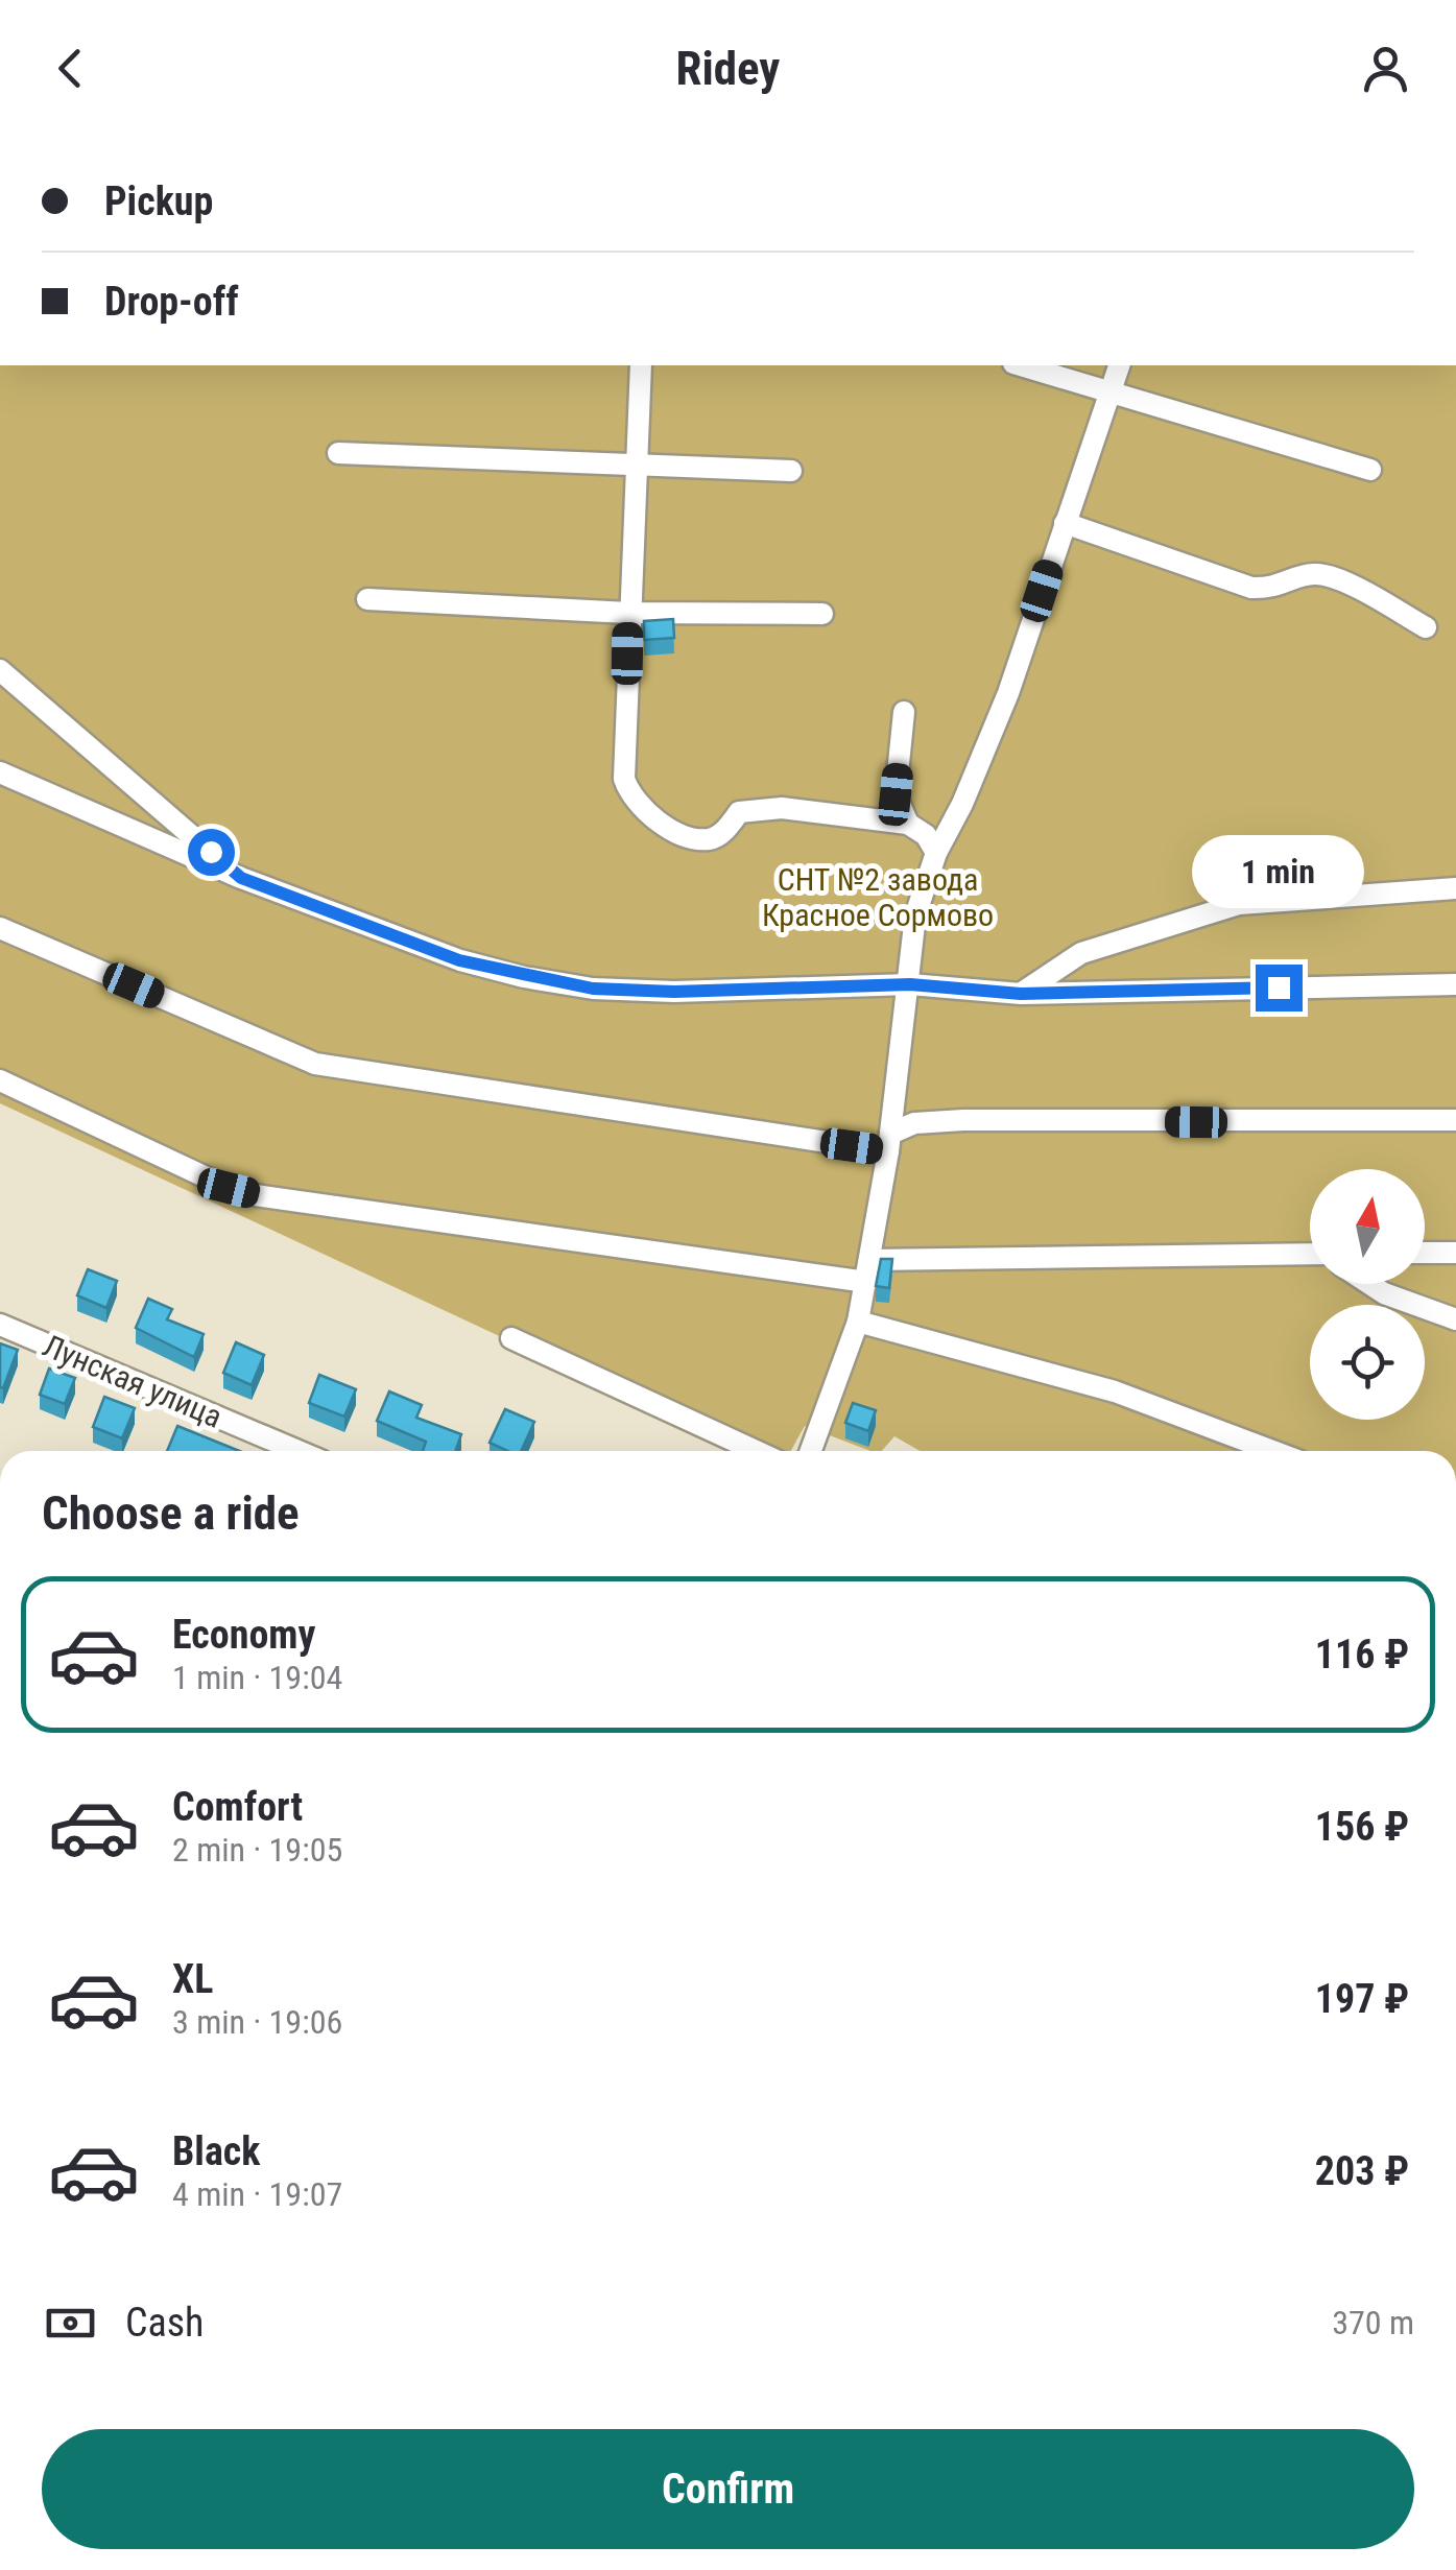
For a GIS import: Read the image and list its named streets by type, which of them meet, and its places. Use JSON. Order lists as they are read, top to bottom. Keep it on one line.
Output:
{"streets":{"street":["Лунская улица"]},"parks":["СНТ №2 завода Красное Сормово"],"north":"top","page":{"header":"Ridey","banner":["Pickup","Drop-off"],"bubble":"1 min","heading":"Choose a ride","list":[{"name":"Economy","note":"1 min · 19:04","value":"116 ₽"},{"name":"Comfort","note":"2 min · 19:05","value":"156 ₽"},{"name":"XL","note":"3 min · 19:06","value":"197 ₽"},{"name":"Black","note":"4 min · 19:07","value":"203 ₽"}],"pay":["Cash","370 m"],"buttons":"Confirm"}}
